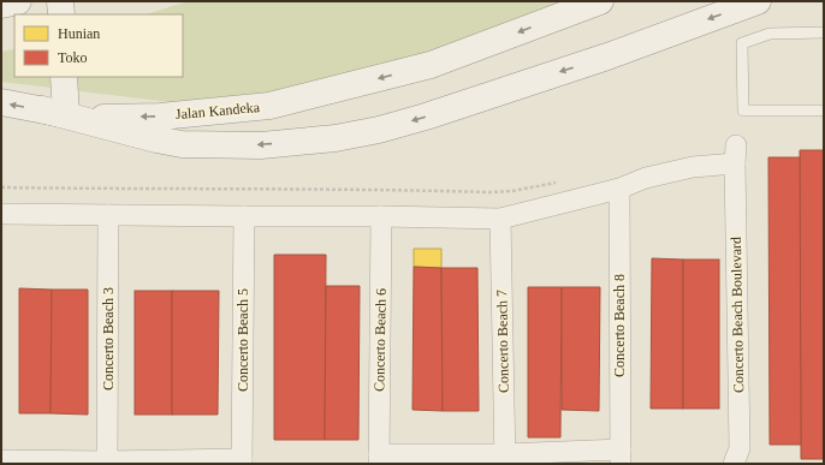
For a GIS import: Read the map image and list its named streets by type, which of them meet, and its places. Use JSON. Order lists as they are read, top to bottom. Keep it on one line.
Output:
{"streets":{"main road":["Jalan Kandeka"],"street":["Concerto Beach Boulevard","Concerto Beach 8","Concerto Beach 3","Concerto Beach 5","Concerto Beach 6","Concerto Beach 7"]},"crossings":[["Concerto Beach Boulevard","Concerto Beach 8"]],"legend":["Hunian","Toko"]}
